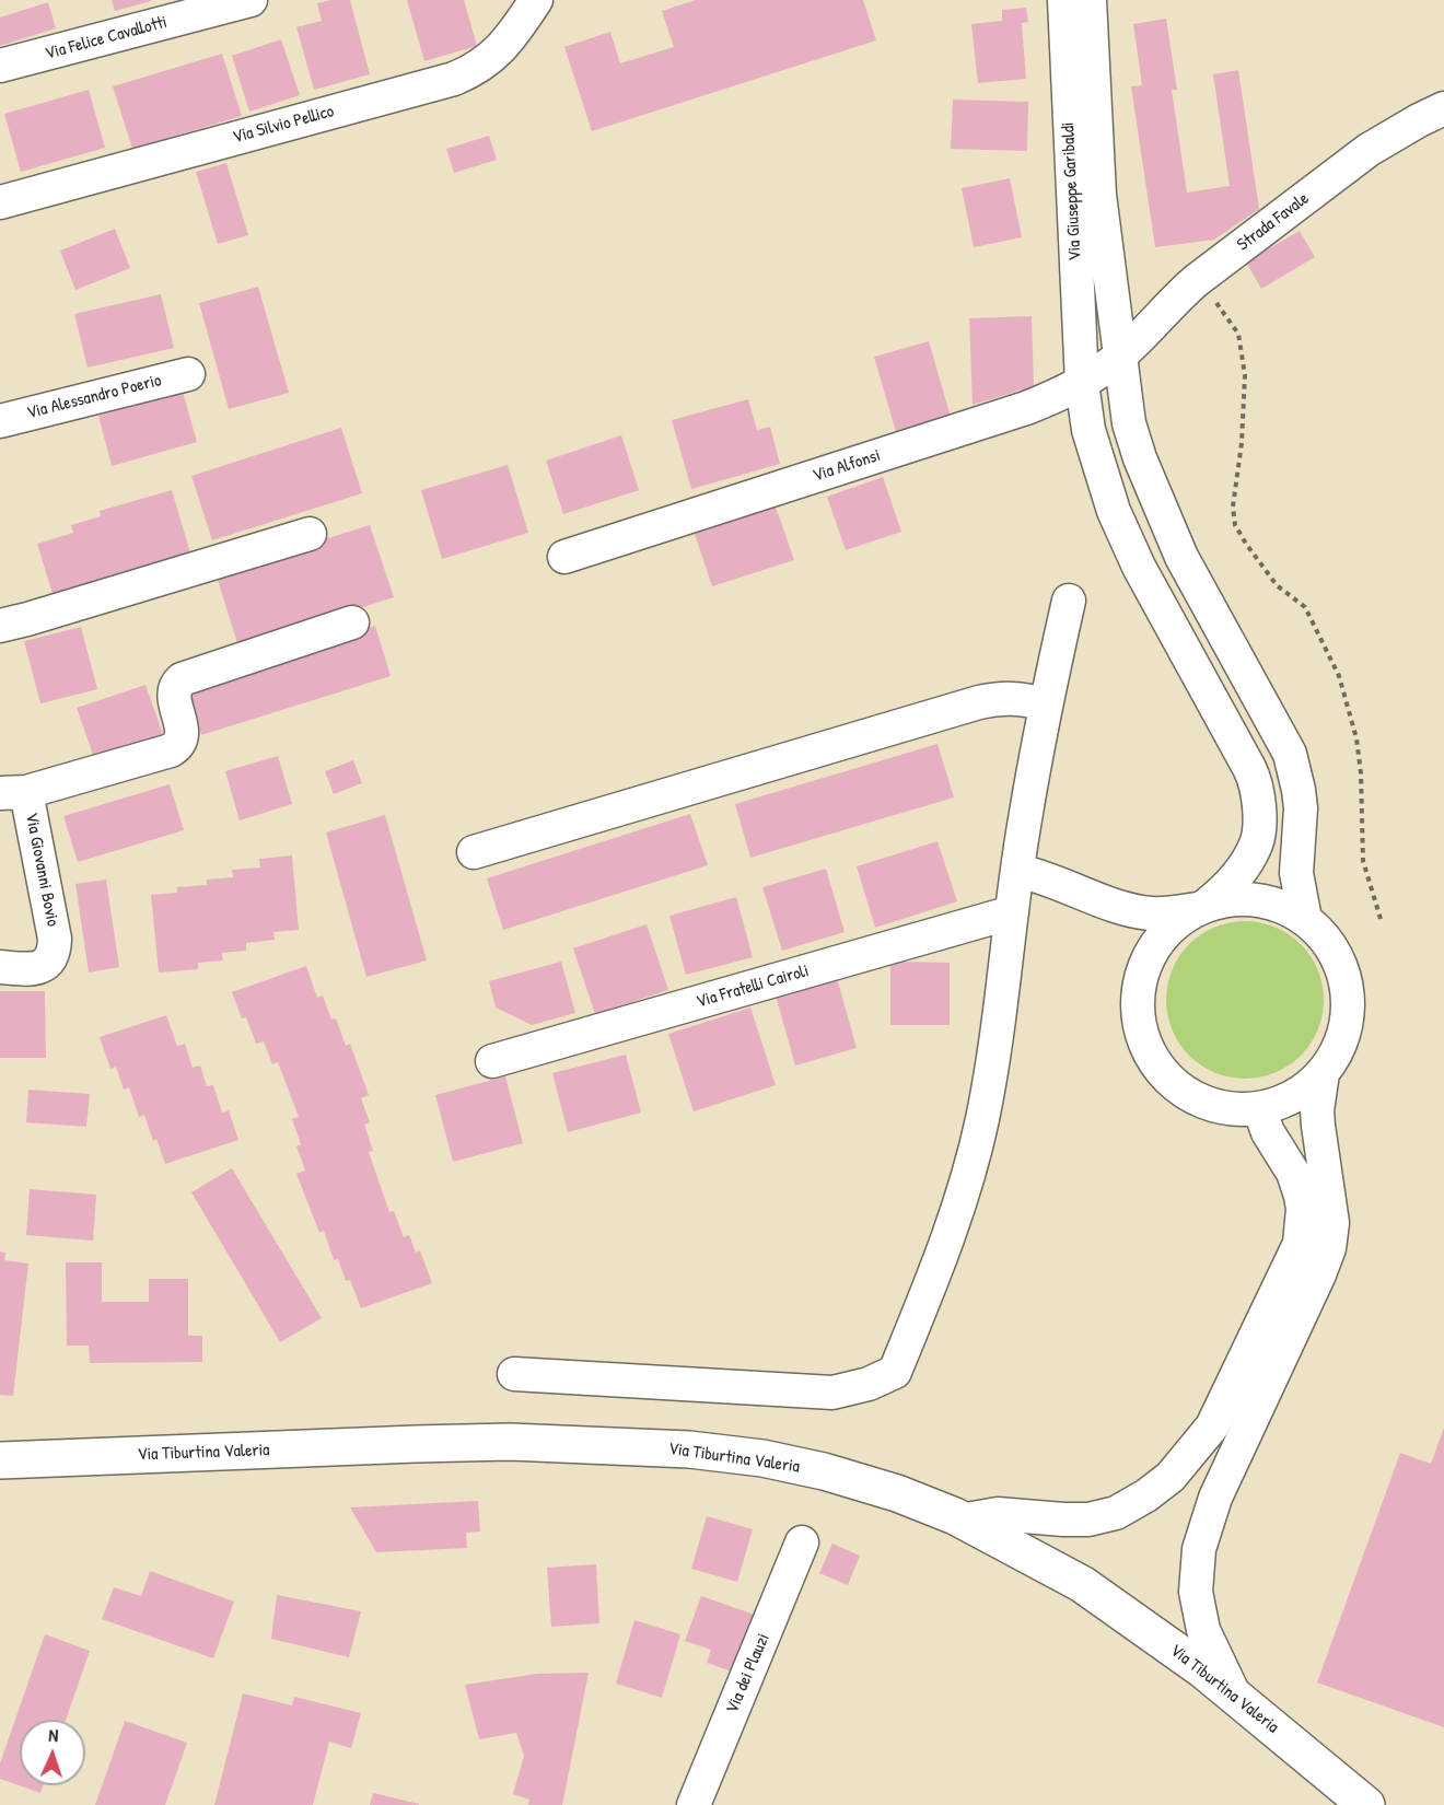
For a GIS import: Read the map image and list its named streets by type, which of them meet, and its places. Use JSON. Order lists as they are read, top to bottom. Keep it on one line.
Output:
{"streets":{"main road":["Via Tiburtina Valeria"],"street":["Via Felice Cavallotti","Via Silvio Pellico","Via Giuseppe Garibaldi","Strada Favale","Via Alessandro Poerio","Via Alfonsi","Via Giovanni Bovio","Via Fratelli Cairoli","Via dei Plauzi"]},"crossings":[["Via Giuseppe Garibaldi","Strada Favale"],["Via Giuseppe Garibaldi","Via Alfonsi"],["Strada Favale","Via Alfonsi"]],"north":"top"}
